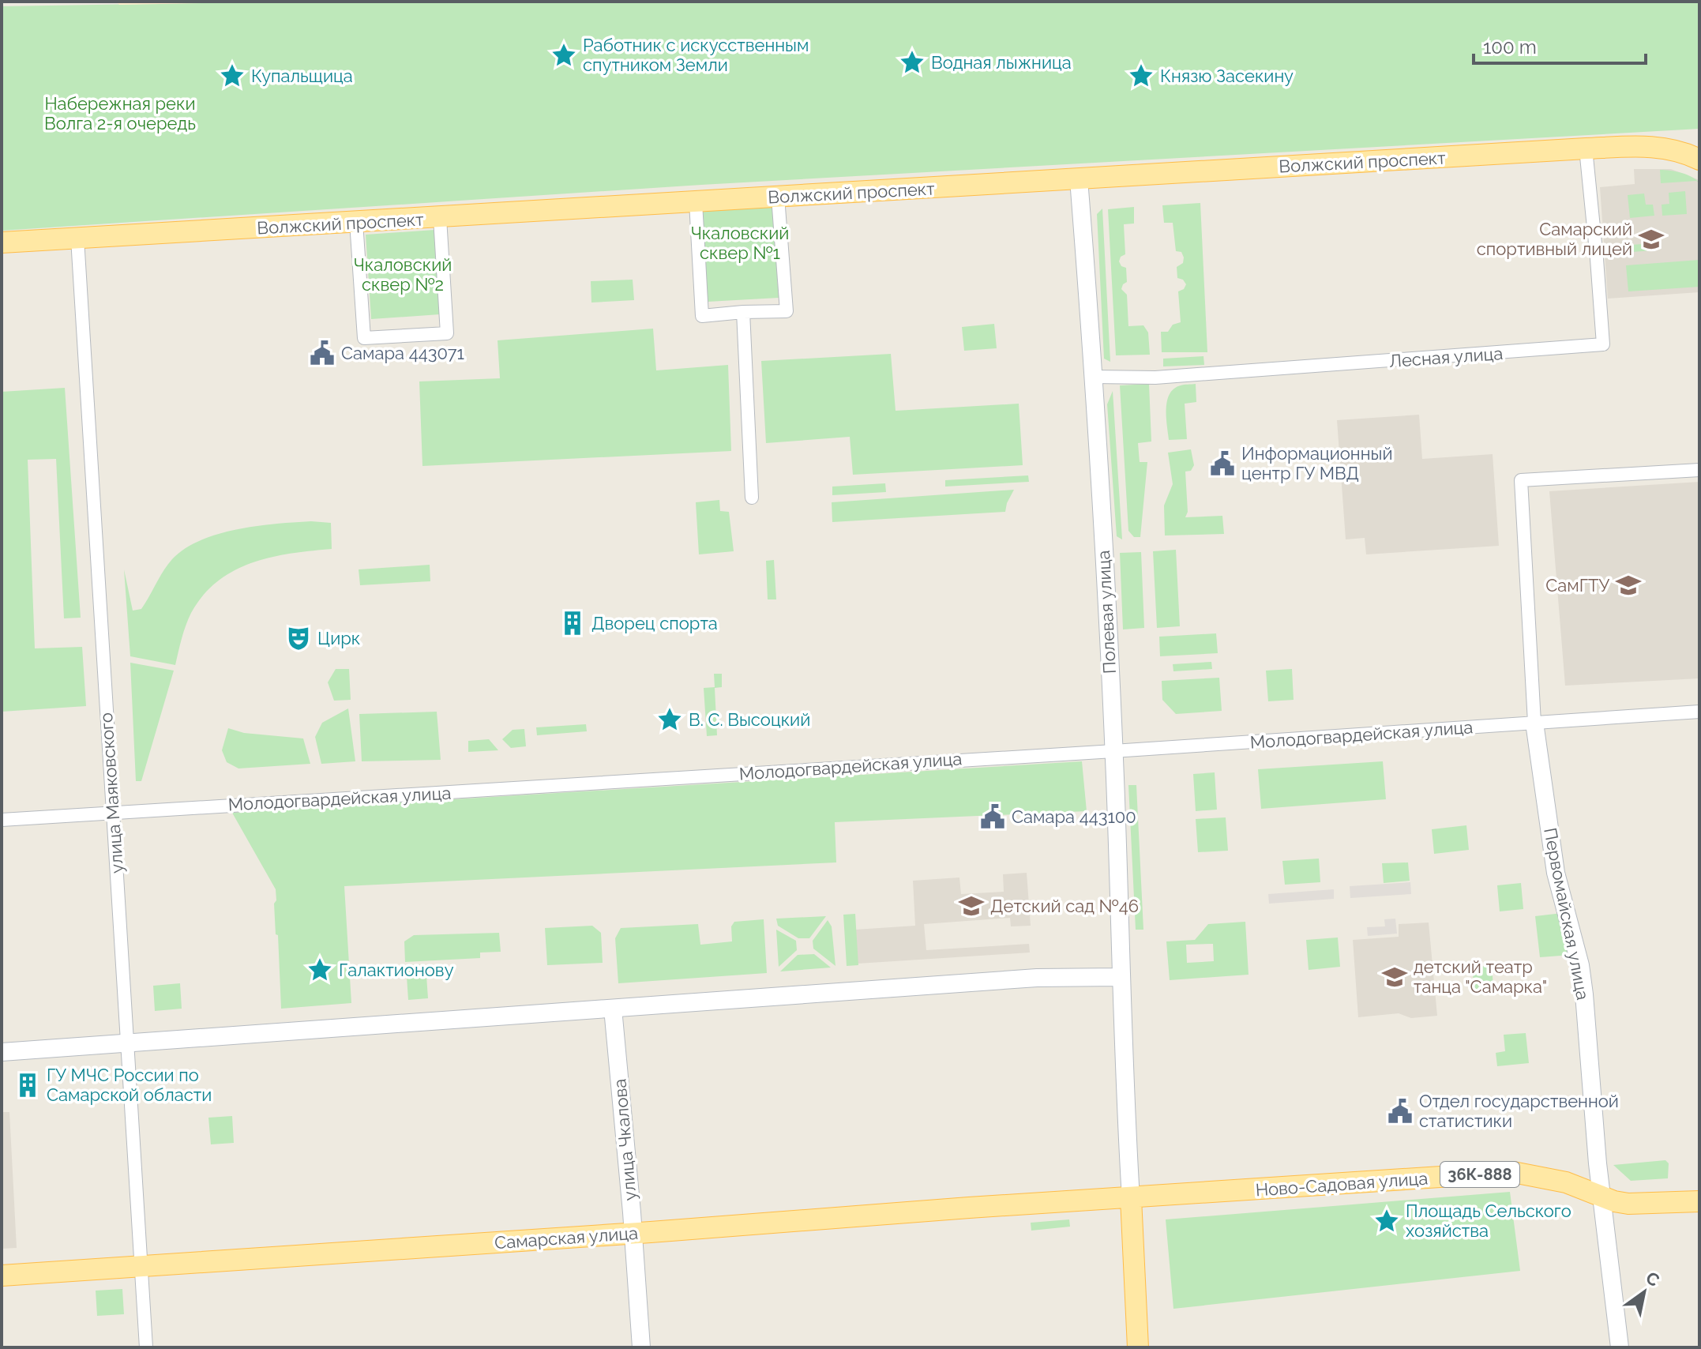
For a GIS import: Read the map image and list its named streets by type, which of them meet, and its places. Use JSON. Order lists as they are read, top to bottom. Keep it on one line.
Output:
{"streets":{"main road":["Волжский проспект","36К-888","Ново-Садовая улица","Самарская улица"],"street":["Лесная улица","Полевая улица","Молодогвардейская улица","улица Маяковского","Первомайская улица","улица Чкалова"]},"crossings":[["Волжский проспект","Лесная улица"],["Волжский проспект","Полевая улица"],["Волжский проспект","улица Маяковского"],["Лесная улица","Полевая улица"],["Полевая улица","Молодогвардейская улица"],["Полевая улица","Ново-Садовая улица"],["Полевая улица","Самарская улица"],["Молодогвардейская улица","улица Маяковского"],["Молодогвардейская улица","Первомайская улица"],["улица Маяковского","Самарская улица"],["Первомайская улица","Ново-Садовая улица"],["улица Чкалова","Самарская улица"],["Ново-Садовая улица","Самарская улица"]],"parks":["Набережная реки Волга 2-я очередь","Чкаловский сквер №1","Чкаловский сквер №2"],"places":{"place":["Работник с искусственным спутником Земли","Водная лыжница","Купальщица","Князю Засекину","В. С. Высоцкий","Галактионову","Площадь Сельского хозяйства"],"school or university":["Самарский спортивный лицей","СамГТУ","Детский сад №46","детский театр танца \"Самарка\""],"public building":["Самара 443071","Информационный центр ГУ МВД","Самара 443100","Отдел государственной статистики"],"building":["Дворец спорта","ГУ МЧС России по Самарской области"],"theatre":["Цирк"]},"scale_bar":"100 m","north":"top right"}
